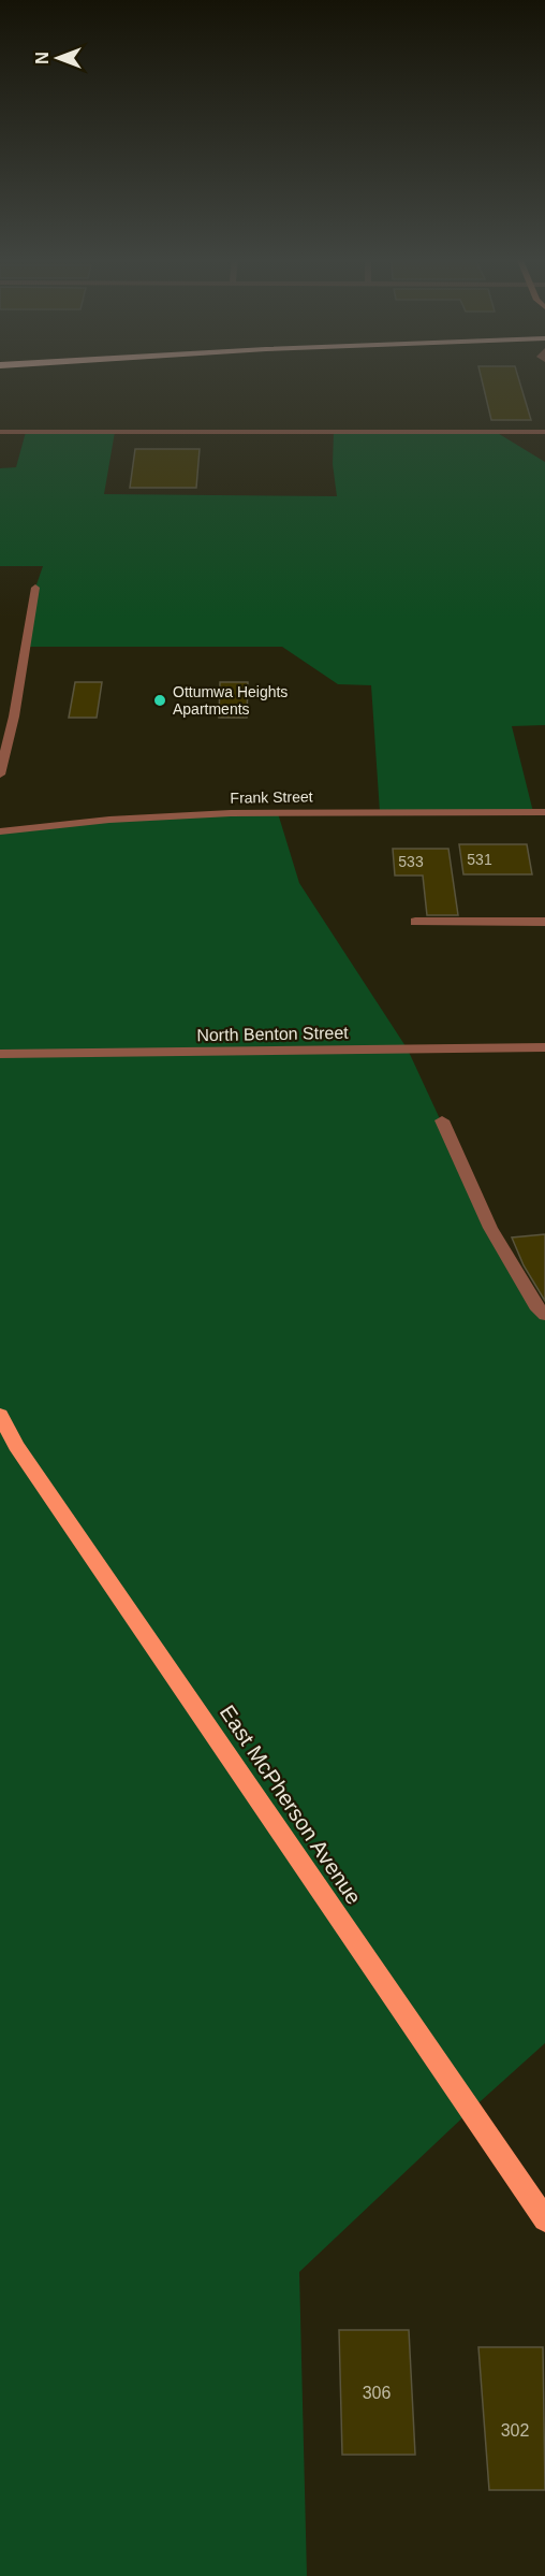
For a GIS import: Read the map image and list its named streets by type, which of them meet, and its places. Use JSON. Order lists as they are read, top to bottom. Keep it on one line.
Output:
{"streets":{"main road":["East McPherson Avenue"],"street":["Frank Street","North Benton Street"]},"places":["Ottumwa Heights Apartments"],"house_numbers":["531","533","306","302"],"north":"left"}
